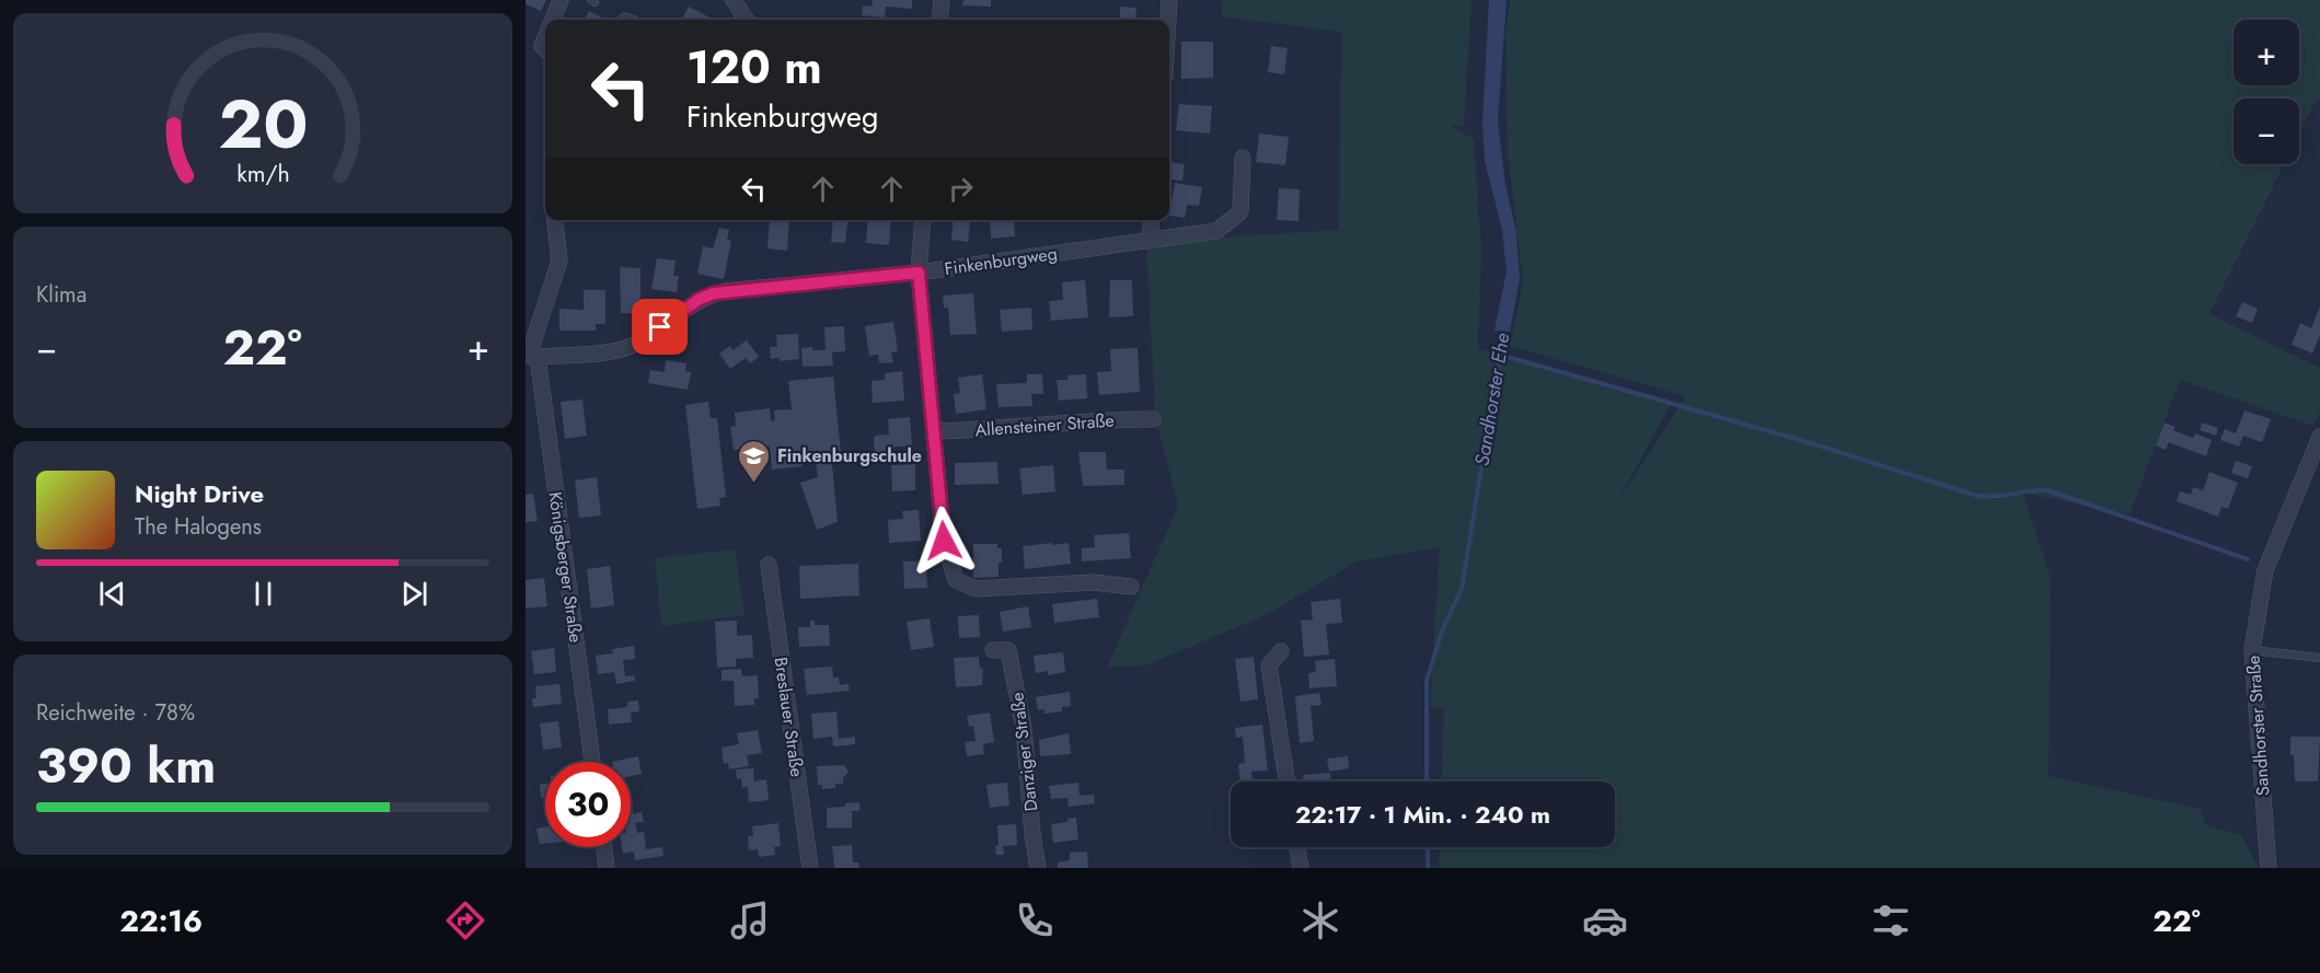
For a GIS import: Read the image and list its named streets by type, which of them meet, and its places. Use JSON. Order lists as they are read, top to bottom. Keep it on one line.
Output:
{"streets":{"street":["Finkenburgweg","Allensteiner Straße","Königsberger Straße","Breslauer Straße","Sandhorster Straße","Danziger Straße"]},"crossings":[["Finkenburgweg","Königsberger Straße"]],"water":["Sandhorster Ehe"],"places":{"school or university":["Finkenburgschule"]},"page":{"map_buttons":["+","−"],"turn":["120 m","Finkenburgweg"],"tile":["Klima",["Reichweite · 78%","390 km"]],"heat":["−","22°","+"],"song":["Night Drive","The Halogens"],"limit":"30","trip":"22:17 · 1 Min. · 240 m","tabs":["22:16","22°"],"gauge":["20","km/h"]}}
